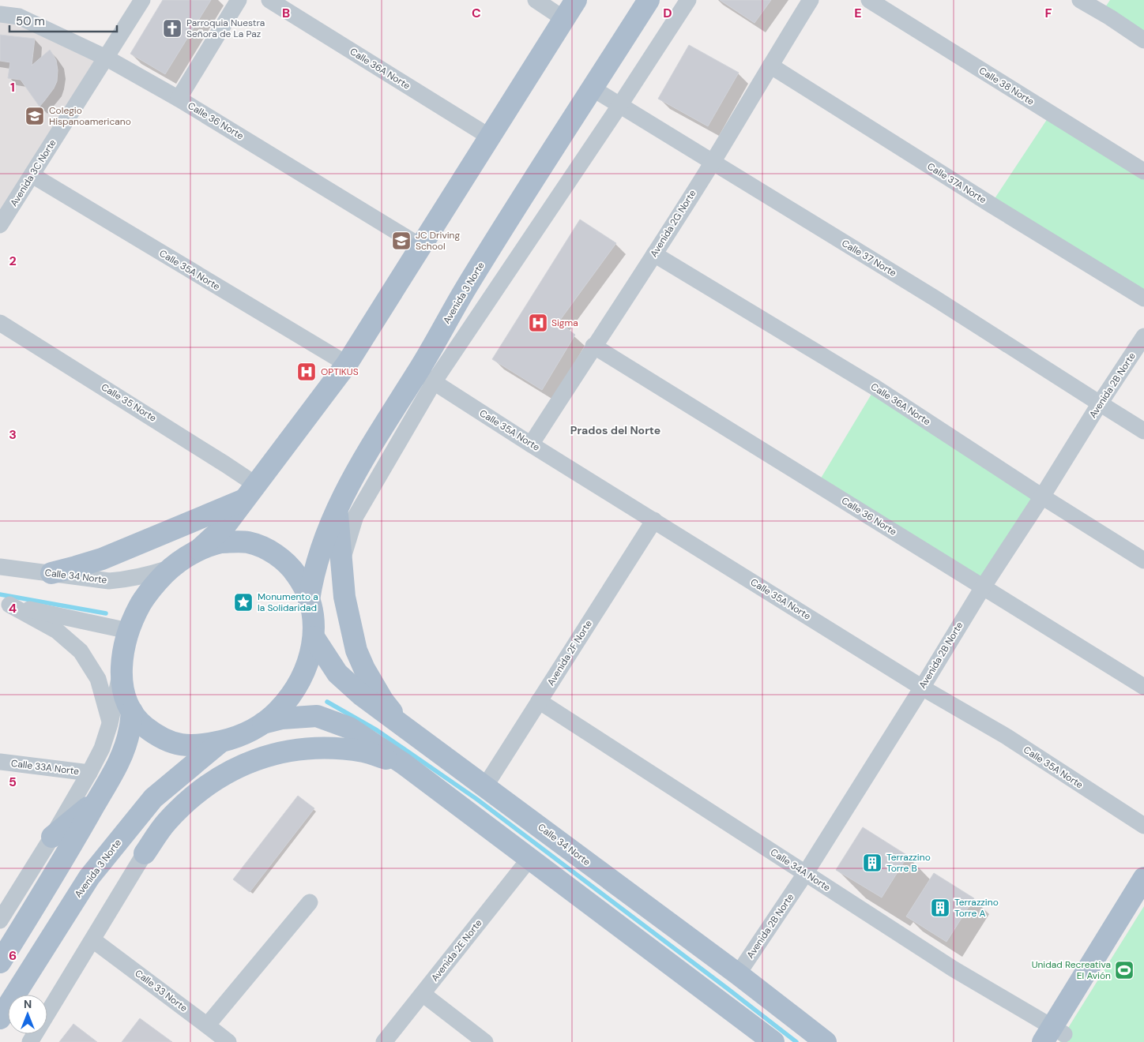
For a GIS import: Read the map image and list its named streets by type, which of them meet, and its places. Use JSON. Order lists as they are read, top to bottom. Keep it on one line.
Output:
{"streets":{"main road":["Avenida 3 Norte","Calle 34 Norte"],"street":["Calle 36A Norte","Calle 38 Norte","Calle 36 Norte","Avenida 3C Norte","Calle 37A Norte","Avenida 2G Norte","Calle 37 Norte","Calle 35A Norte","Avenida 2B Norte","Calle 35 Norte","Avenida 2F Norte","Calle 33A Norte","Calle 34A Norte","Avenida 2E Norte","Calle 33 Norte"]},"crossings":[["Calle 36A Norte","Avenida 2G Norte"],["Calle 36A Norte","Avenida 2B Norte"],["Calle 36 Norte","Avenida 3C Norte"],["Calle 36 Norte","Avenida 2G Norte"],["Calle 36 Norte","Avenida 2B Norte"],["Avenida 3C Norte","Calle 35A Norte"],["Calle 37A Norte","Avenida 2G Norte"],["Avenida 2G Norte","Calle 37 Norte"],["Avenida 2G Norte","Calle 35A Norte"],["Calle 37 Norte","Avenida 3 Norte"],["Calle 37 Norte","Avenida 2B Norte"],["Calle 35A Norte","Avenida 3 Norte"],["Calle 35A Norte","Avenida 2B Norte"],["Calle 35A Norte","Avenida 2F Norte"],["Avenida 2B Norte","Calle 34 Norte"],["Avenida 2B Norte","Calle 34A Norte"],["Calle 34 Norte","Avenida 2F Norte"],["Avenida 2F Norte","Calle 34A Norte"]],"districts":["Prados del Norte"],"places":{"church":["Parroquia Nuestra Señora de La Paz"],"school or university":["Colegio Hispanoamericano","JC Driving School"],"hospital":["Sigma","OPTIKUS"],"place":["Monumento a la Solidaridad"],"building":["Terrazzino Torre B","Terrazzino Torre A"],"sports":["Unidad Recreativa El Avión"]},"scale_bar":"50 m","north":"top","grid":{"columns":["B","C","D","E","F"],"rows":["1","2","3","4","5","6"]}}
